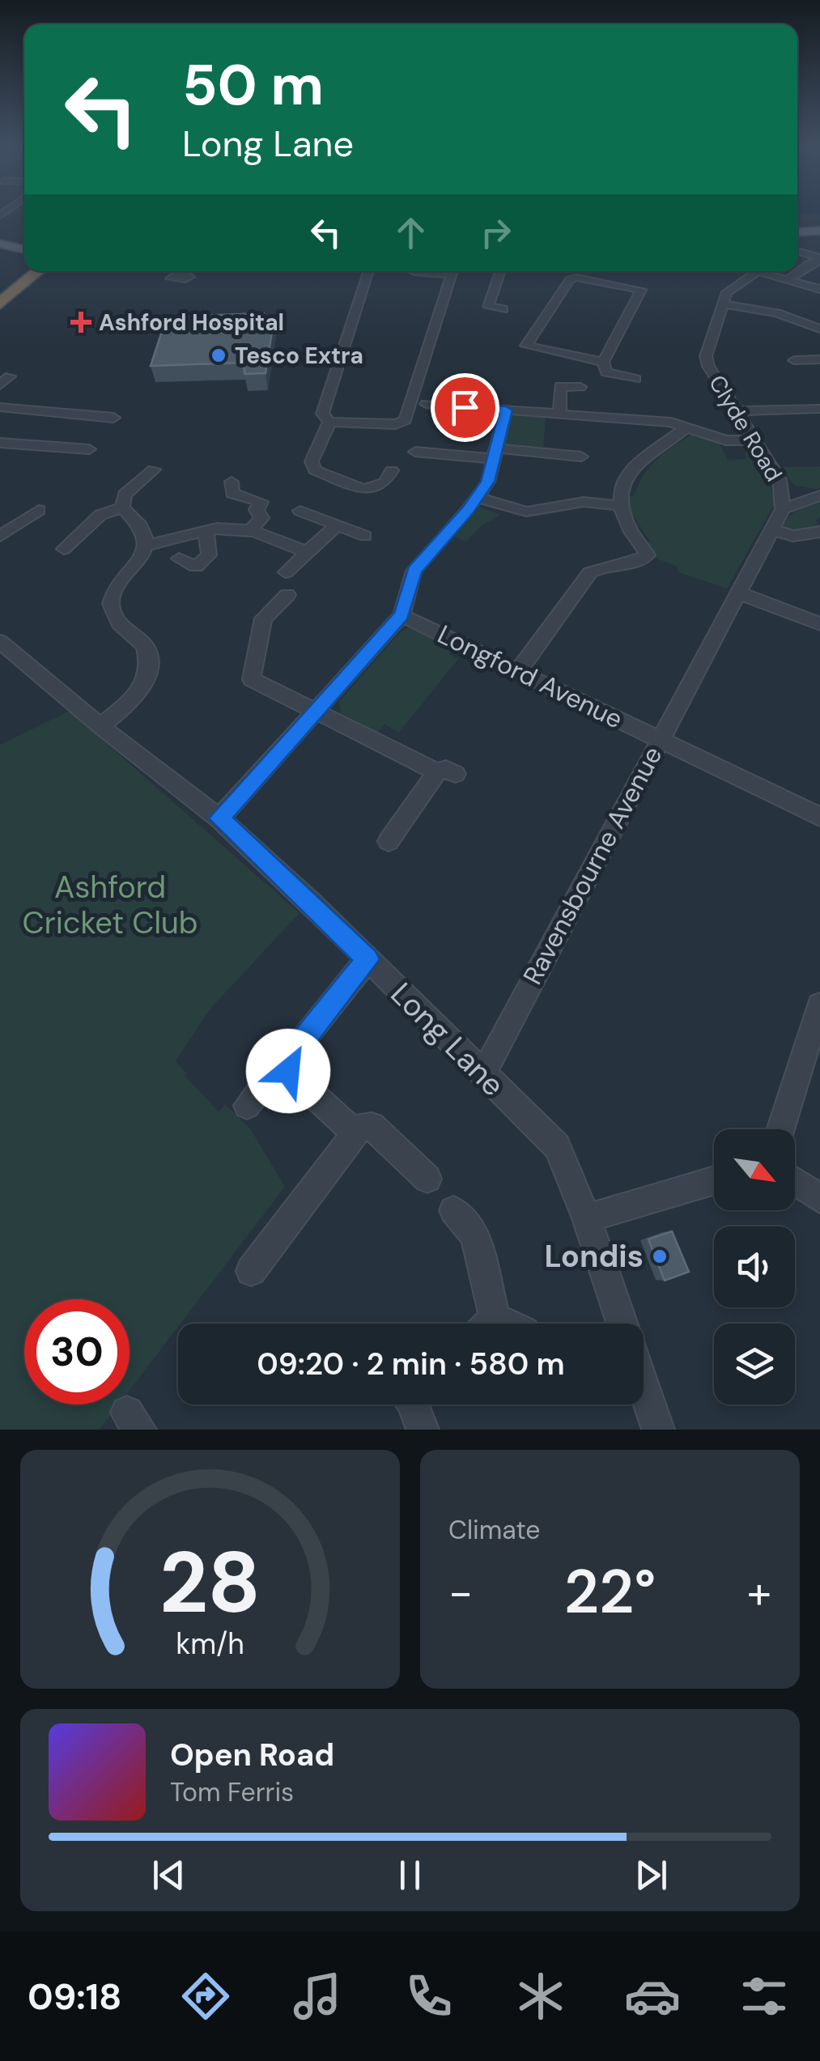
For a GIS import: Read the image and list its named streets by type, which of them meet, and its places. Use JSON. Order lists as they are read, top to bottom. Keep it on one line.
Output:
{"streets":{"street":["Clyde Road","Longford Avenue","Ravensbourne Avenue","Long Lane"]},"crossings":[["Clyde Road","Ravensbourne Avenue"],["Longford Avenue","Ravensbourne Avenue"],["Ravensbourne Avenue","Long Lane"]],"parks":["Ashford Cricket Club"],"places":{"health":["Ashford Hospital"],"other":["Tesco Extra","Londis"]},"north":"bottom right","page":{"turn":["50 m","Long Lane"],"limit":"30","trip":"09:20 · 2 min · 580 m","tile":"Climate","heat":["−","22°","+"],"song":["Open Road","Tom Ferris"],"tabs":"09:18","gauge":["28","km/h"]}}
